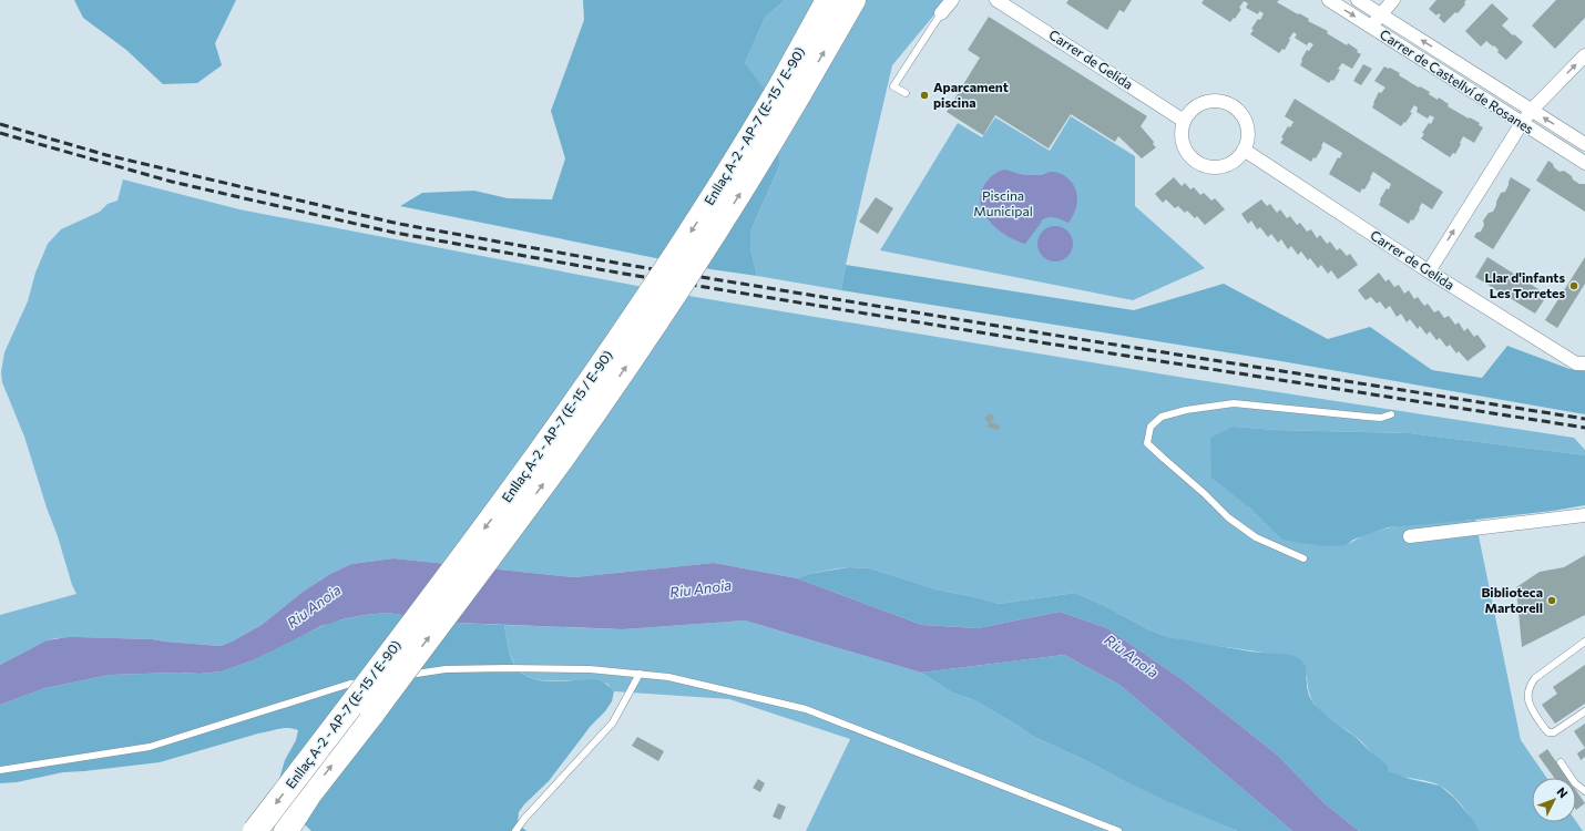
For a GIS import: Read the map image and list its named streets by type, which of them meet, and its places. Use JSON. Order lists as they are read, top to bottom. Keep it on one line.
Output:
{"streets":{"highway":["Enllaç A-2 - AP-7 (E-15 / E-90)"],"street":["Carrer de Gelida","Carrer de Castellví de Rosanes"]},"water":["Riu Anoia"],"parks":["Piscina Municipal"],"places":["Aparcament piscina","Llar d'infants Les Torretes","Biblioteca Martorell"],"north":"top right"}
